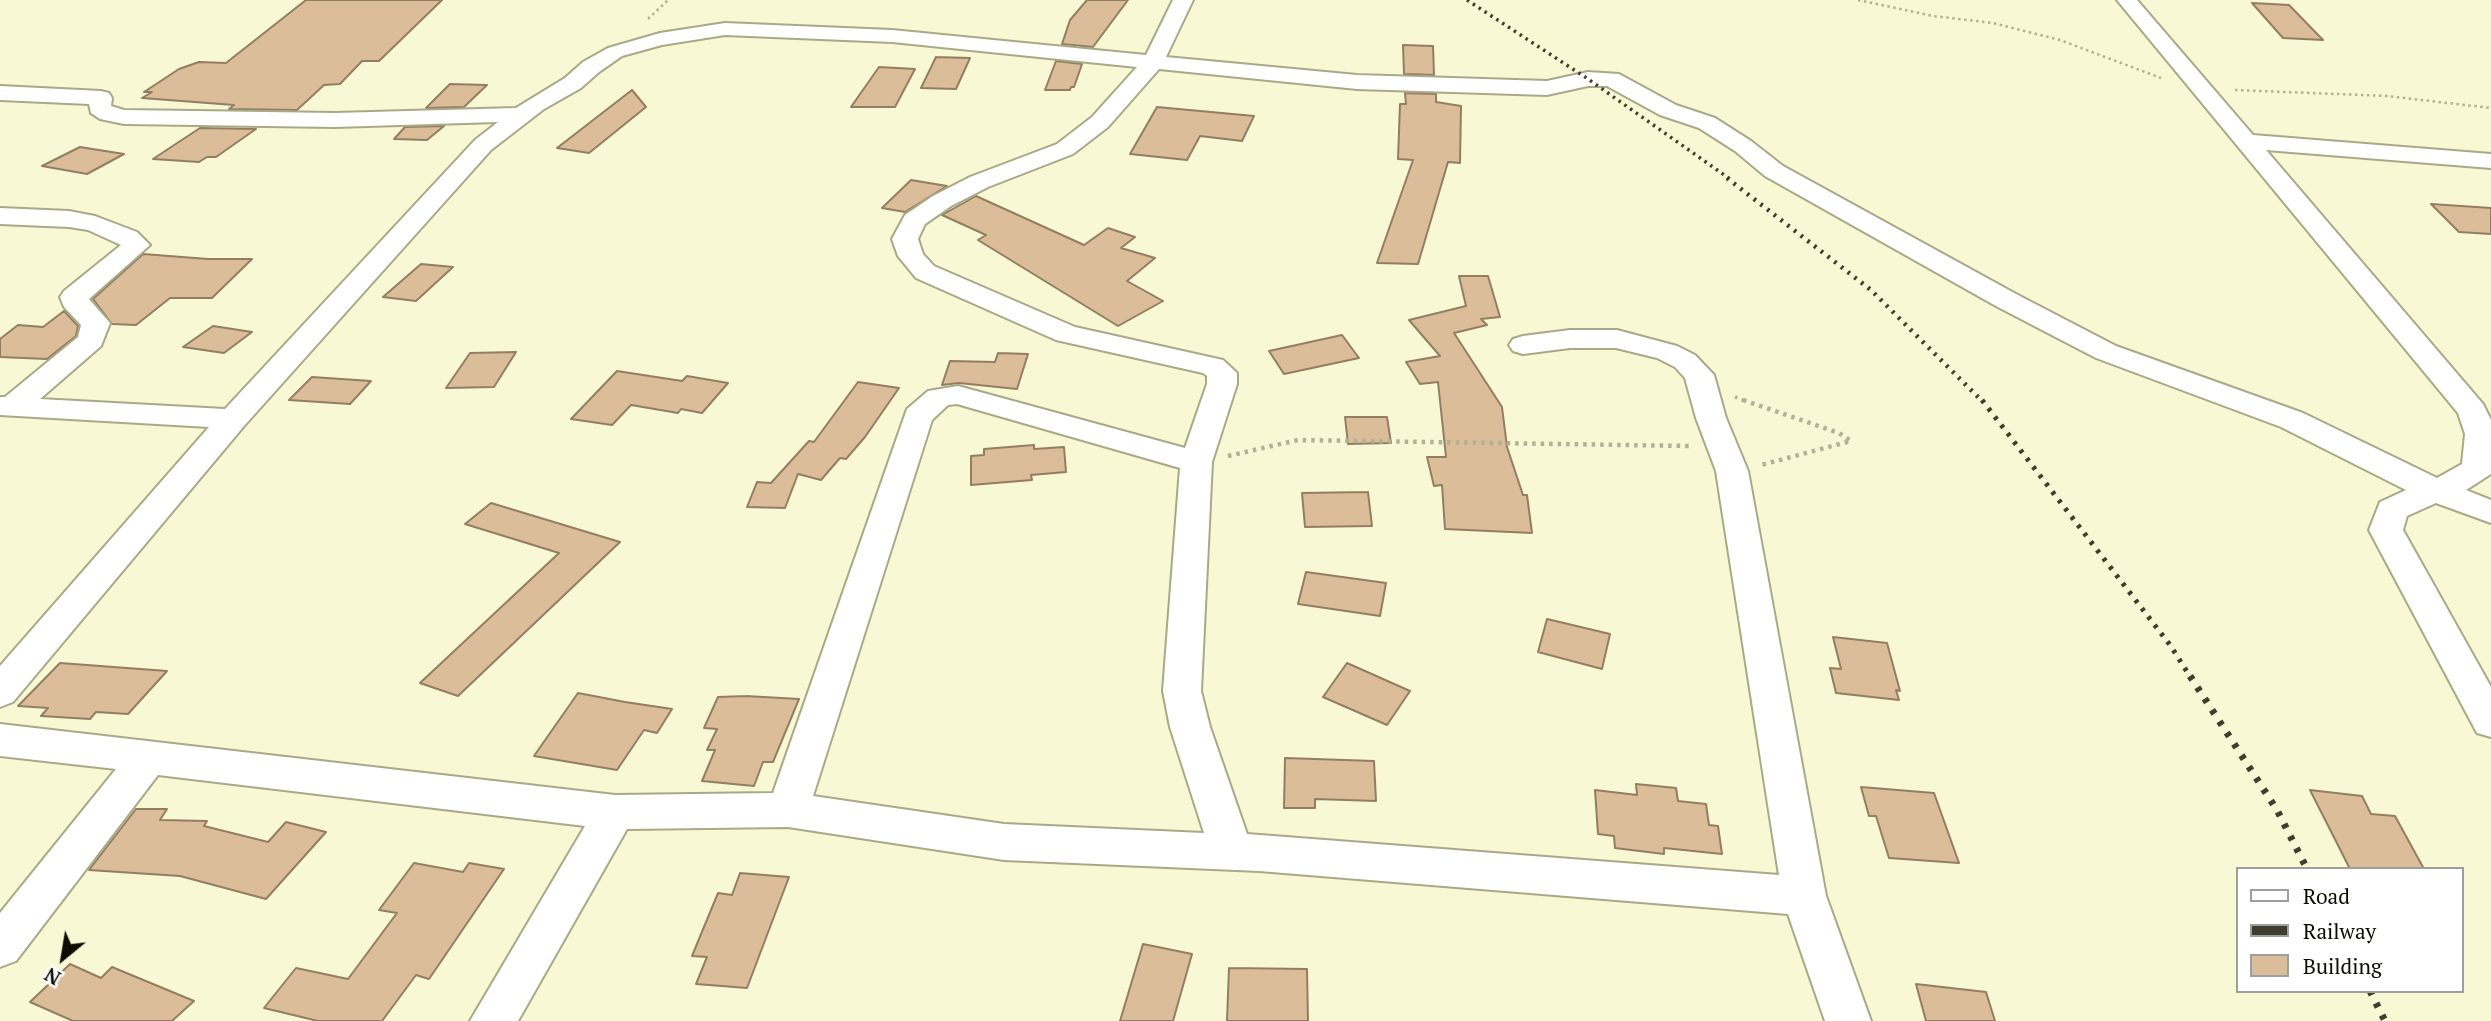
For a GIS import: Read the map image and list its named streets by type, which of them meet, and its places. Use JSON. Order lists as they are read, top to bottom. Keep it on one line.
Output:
{"legend":["Road","Railway","Building"],"north":"bottom left"}
